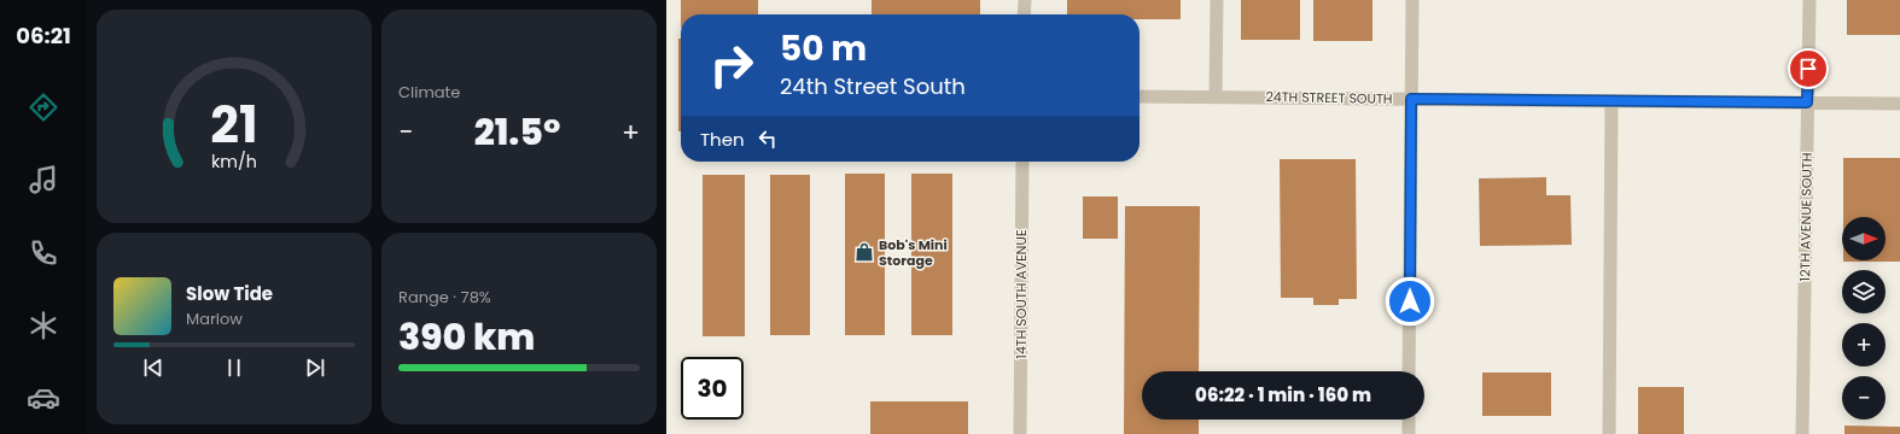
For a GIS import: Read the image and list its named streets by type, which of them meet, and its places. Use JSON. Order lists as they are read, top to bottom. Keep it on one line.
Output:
{"streets":{"street":["24TH STREET SOUTH","12TH AVENUE SOUTH","14TH SOUTH AVENUE"]},"crossings":[["24TH STREET SOUTH","12TH AVENUE SOUTH"]],"places":{"shop":["Bob's Mini Storage"]},"north":"right","page":{"tabs":"06:21","tile":["Climate",["Range · 78%","390 km"]],"turn":["50 m","24th Street South"],"heat":["−","21.5°","+"],"then":"Then","map_buttons":["+","−"],"song":["Slow Tide","Marlow"],"limit":"30","trip":"06:22 · 1 min · 160 m","gauge":["21","km/h"]}}
